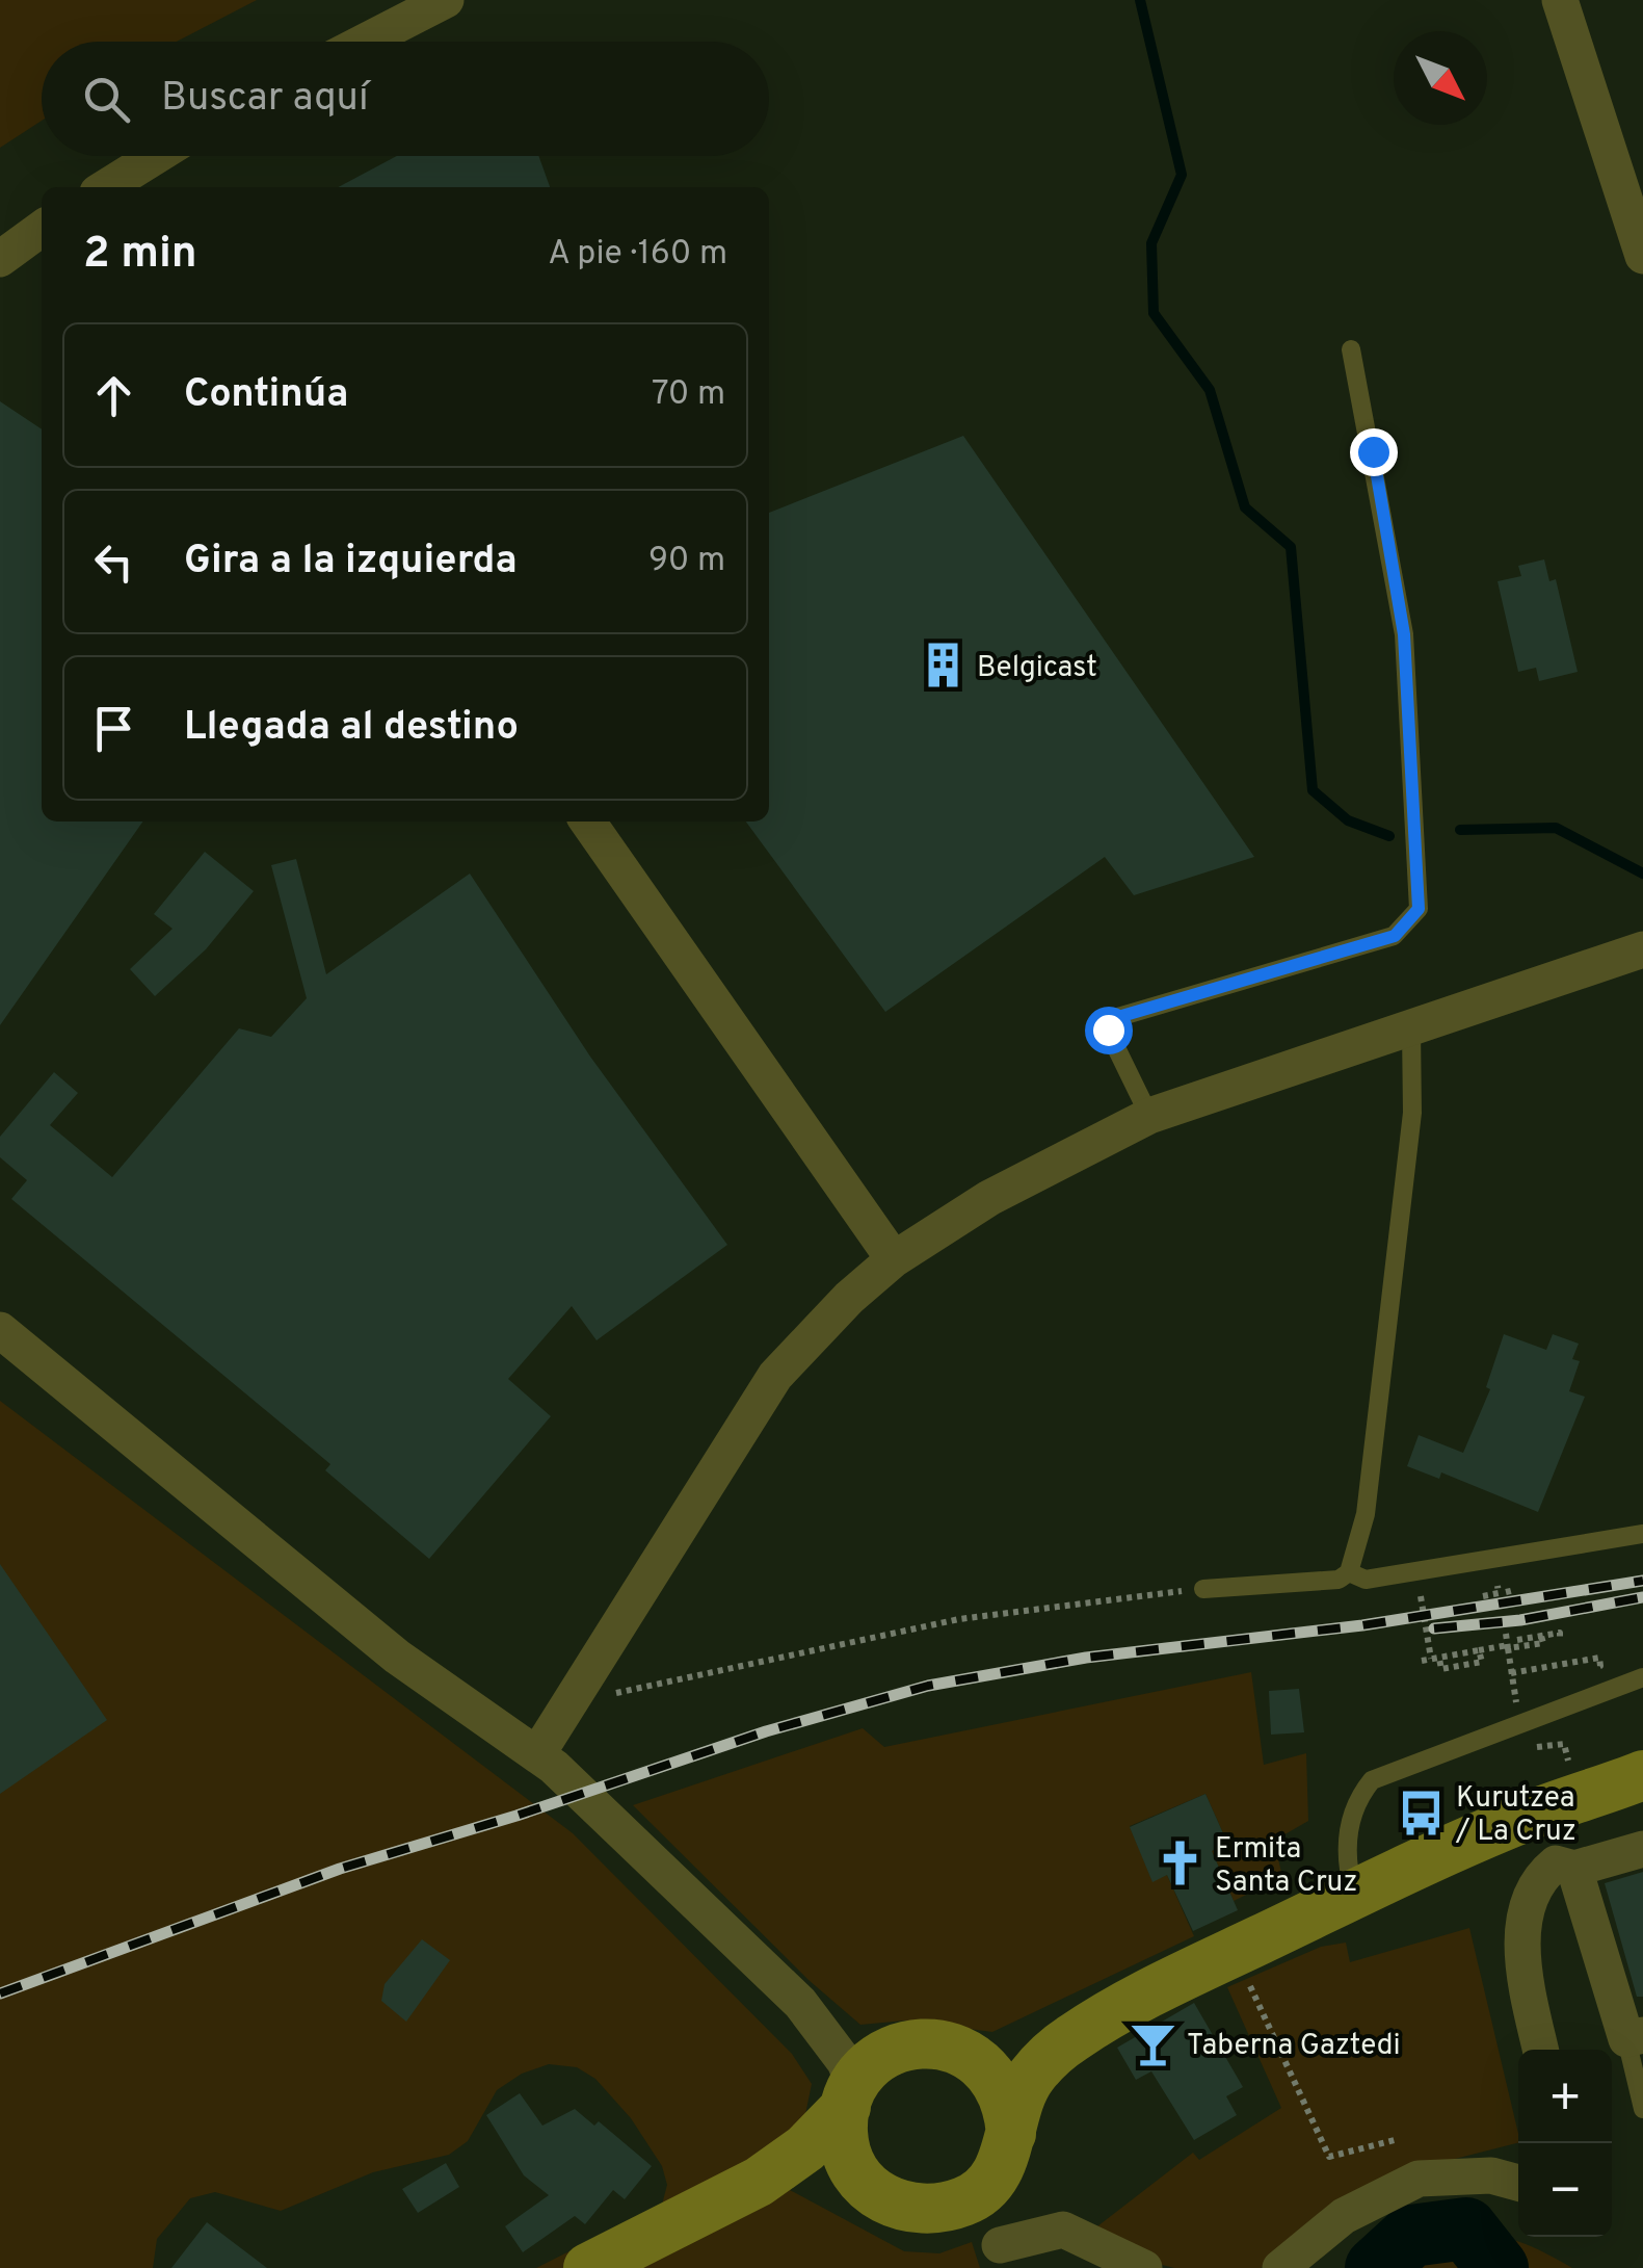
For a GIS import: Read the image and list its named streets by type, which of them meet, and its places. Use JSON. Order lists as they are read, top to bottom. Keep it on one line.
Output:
{"places":{"building":["Belgicast"],"bus stop":["Kurutzea / La Cruz"],"church":["Ermita Santa Cruz"],"bar":["Taberna Gaztedi"]},"north":"bottom right","page":{"search":"Buscar aquí","heading":["2 min","A pie · 160 m"],"list":[["Continúa","70 m"],["Gira a la izquierda","90 m"],"Llegada al destino"],"map_buttons":["+","−"]}}
